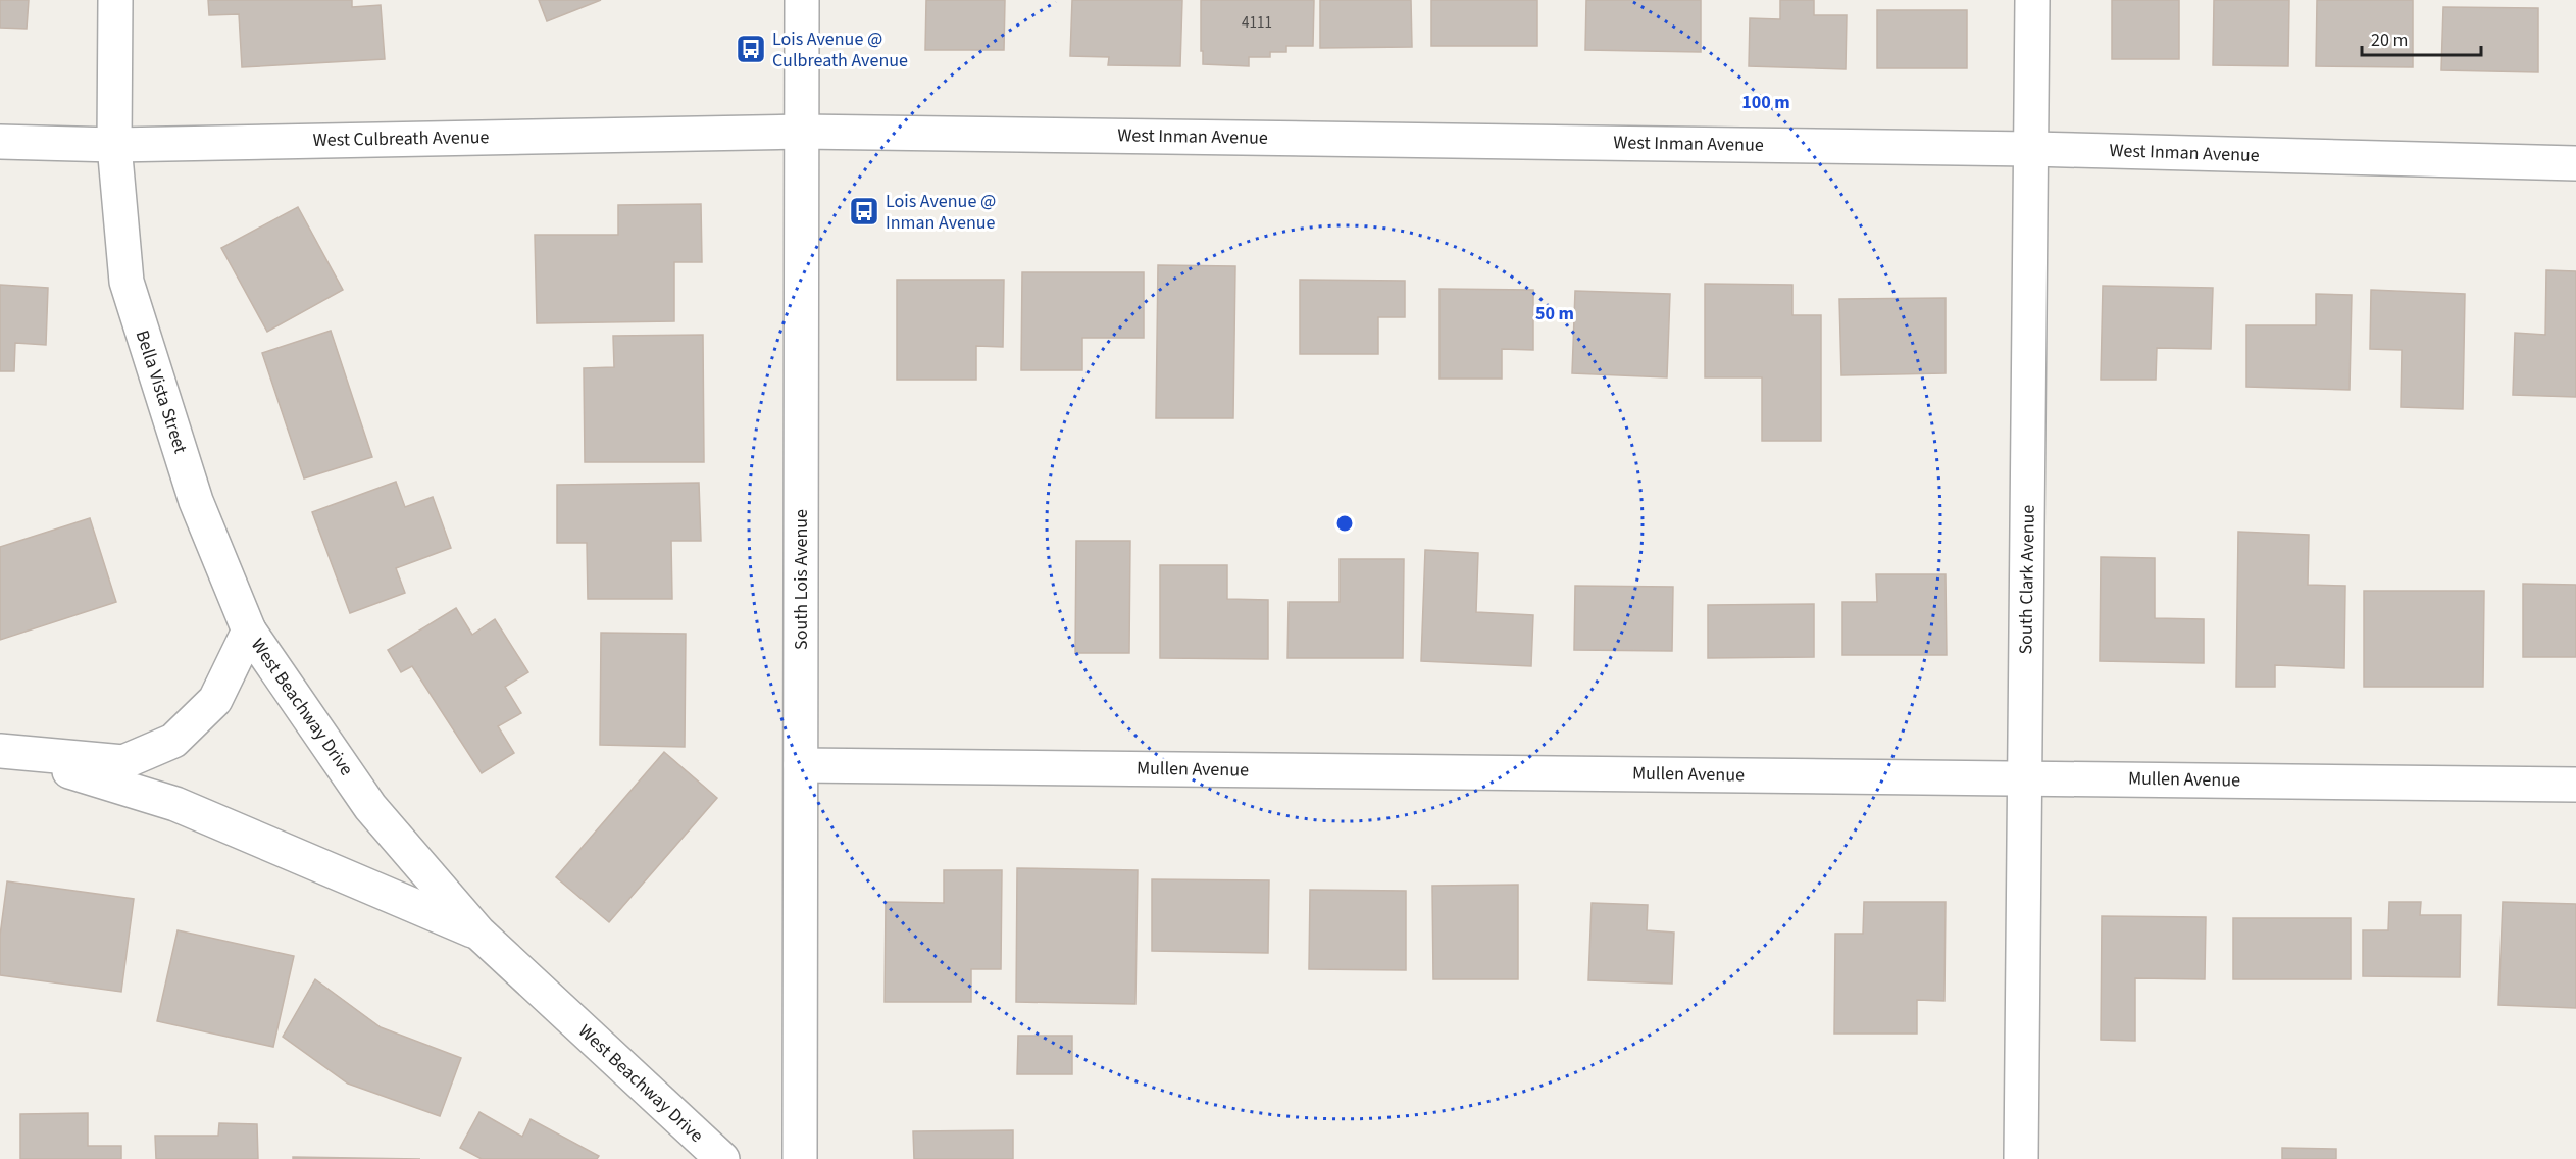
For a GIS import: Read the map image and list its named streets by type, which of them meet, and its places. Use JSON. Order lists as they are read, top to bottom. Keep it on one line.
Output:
{"streets":{"street":["West Inman Avenue","West Culbreath Avenue","Bella Vista Street","South Lois Avenue","South Clark Avenue","West Beachway Drive","Mullen Avenue"]},"crossings":[["West Inman Avenue","West Culbreath Avenue"],["West Inman Avenue","South Lois Avenue"],["West Inman Avenue","South Clark Avenue"],["West Culbreath Avenue","Bella Vista Street"],["West Culbreath Avenue","South Lois Avenue"],["Bella Vista Street","West Beachway Drive"],["South Lois Avenue","Mullen Avenue"],["South Clark Avenue","Mullen Avenue"]],"places":{"bus stop":["Lois Avenue @ Culbreath Avenue","Lois Avenue @ Inman Avenue"]},"house_numbers":["4111"],"scale_bar":"20 m","rings":["100 m","50 m"]}
